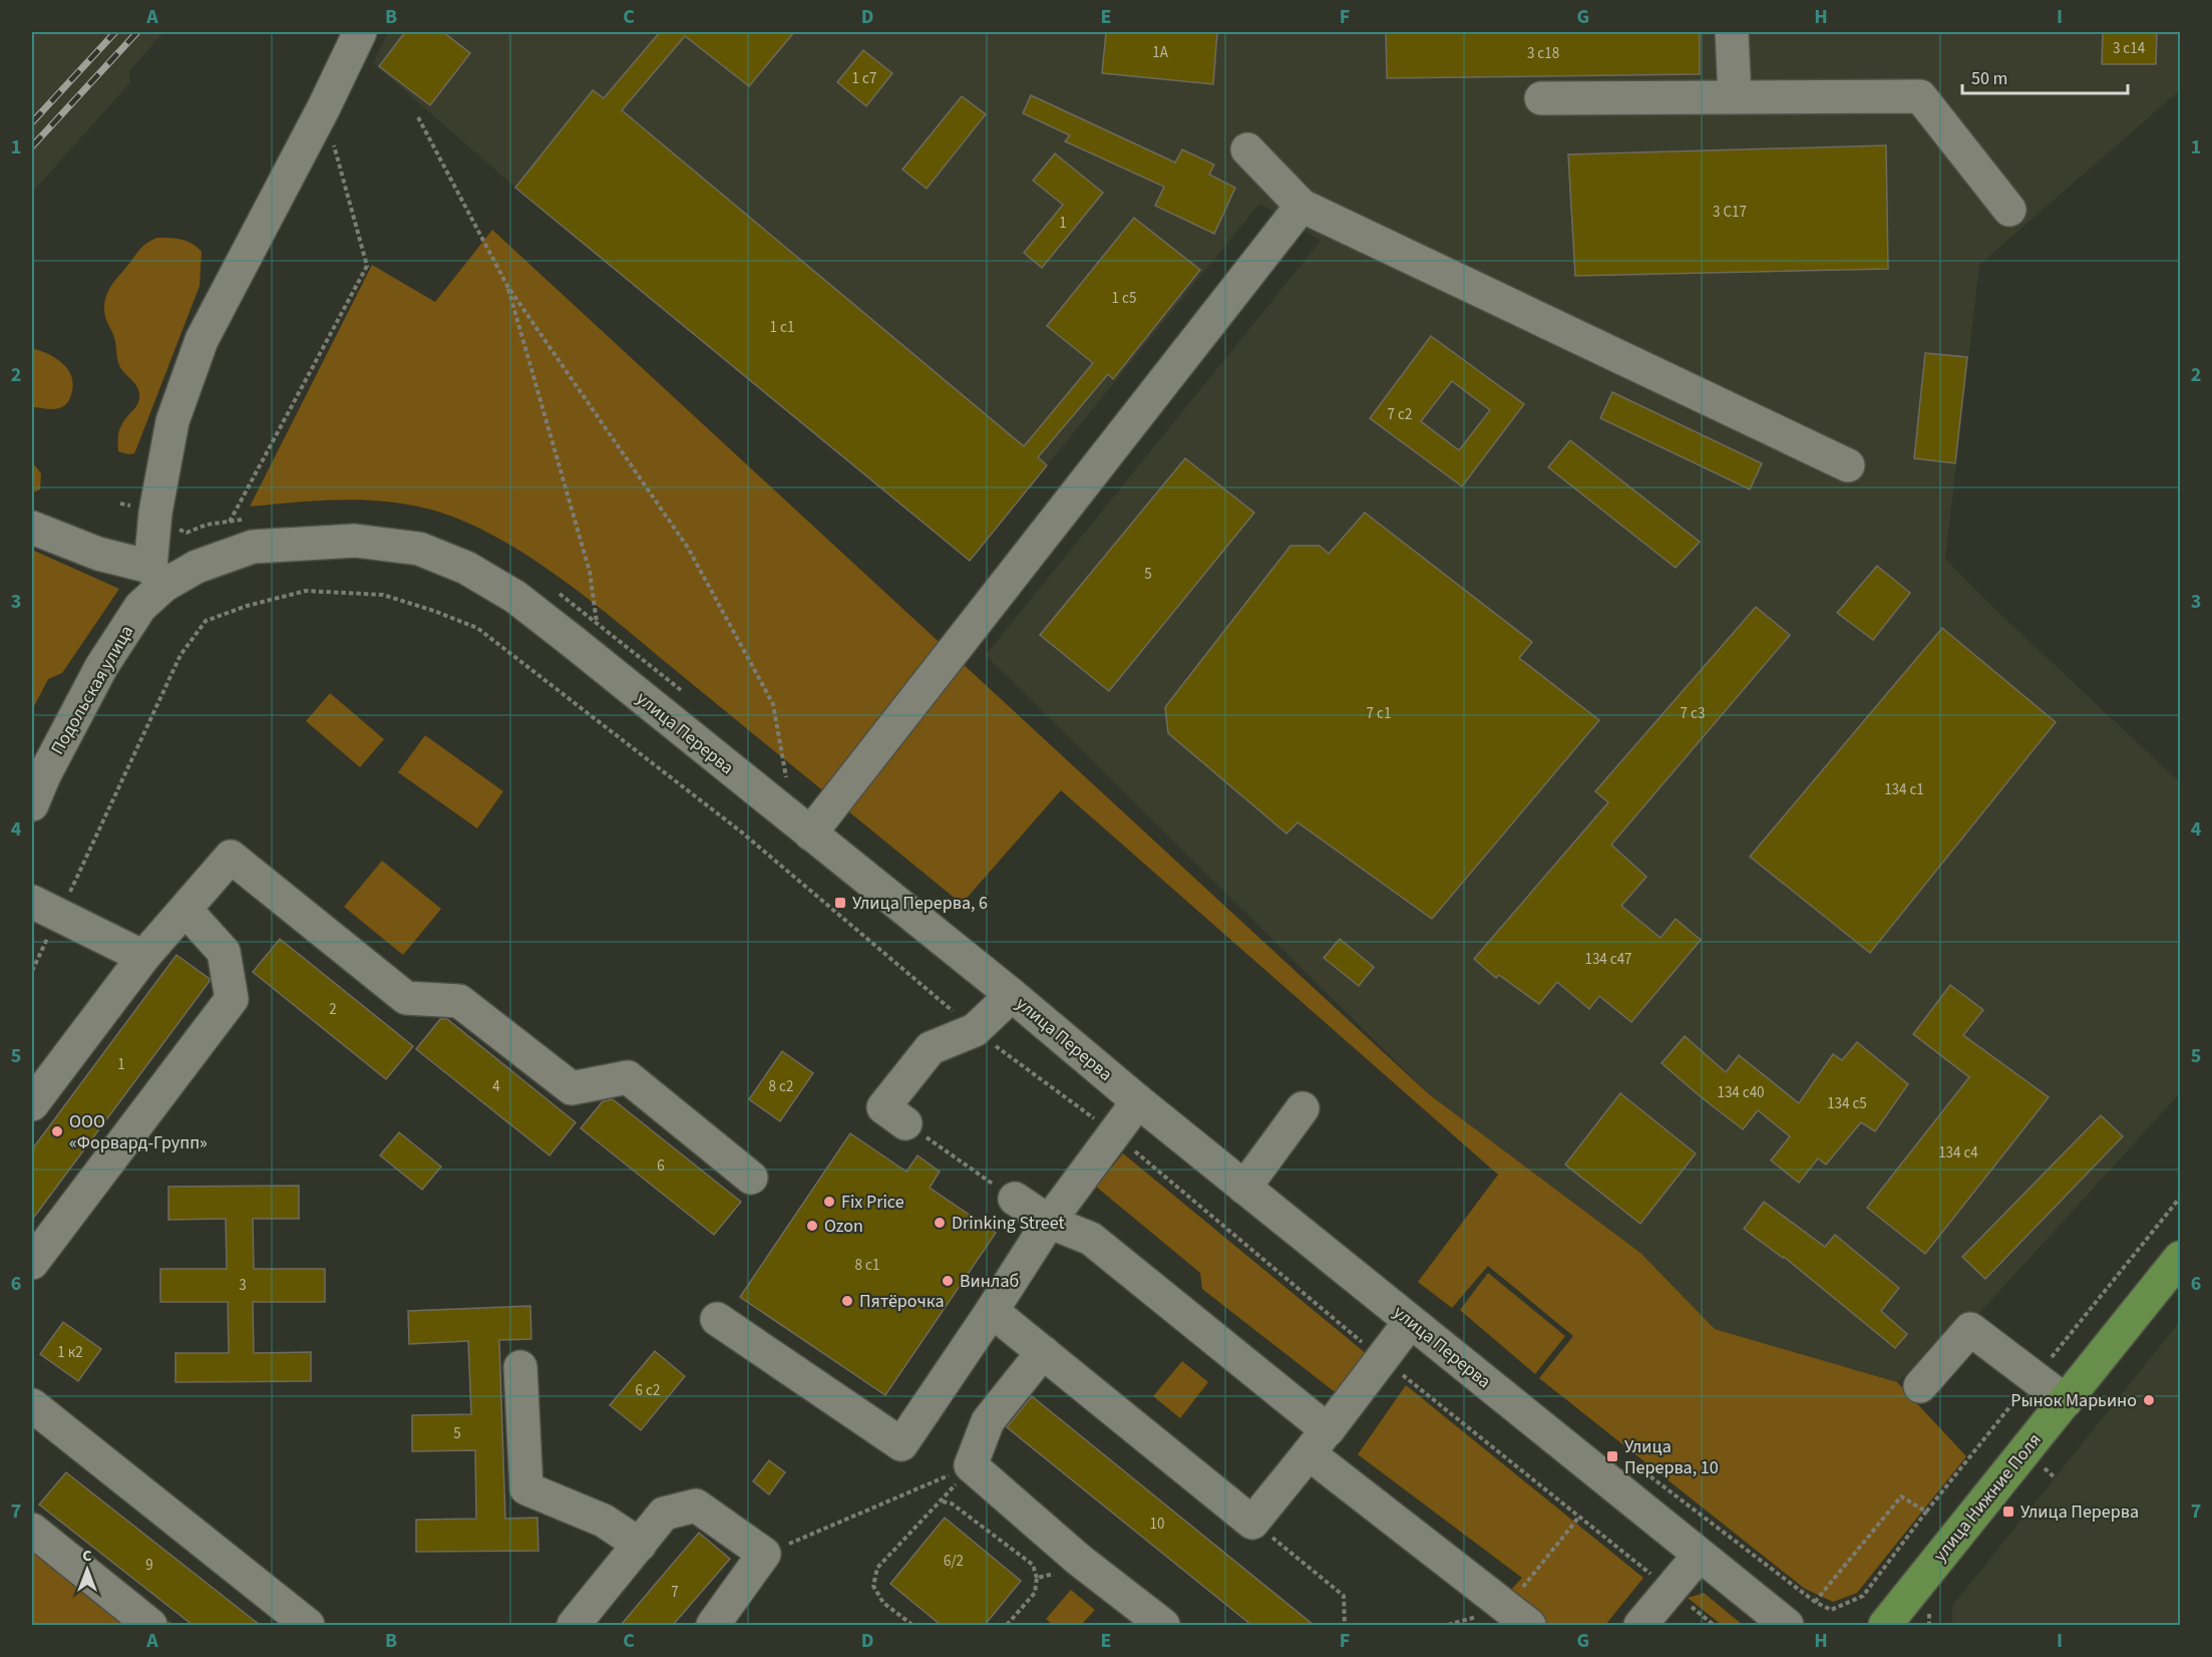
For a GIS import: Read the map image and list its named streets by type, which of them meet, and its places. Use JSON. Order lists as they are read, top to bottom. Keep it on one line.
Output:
{"streets":{"main road":["улица Нижние Поля"],"street":["Подольская улица","улица Перерва"]},"crossings":[["Подольская улица","улица Перерва"]],"places":{"transit":["Улица Перерва, 6","Улица Перерва, 10","Улица Перерва"],"other":["ООО «Форвард-Групп»","Fix Price","Drinking Street","Ozon","Винлаб","Пятёрочка","Рынок Марьино"]},"house_numbers":["3 с14","1А","3 с18","1 с7","3 С17","1","1 с5","1 с1","7 с2","5","7 с1","7 с3","134 с1","134 с47","2","1","4","8 с2","134 с40","134 с5","134 с4","6","8 с1","3","1 к2","6 с2","5","10","6/2","9","7"],"scale_bar":"50 m","north":"top","grid":{"columns":["A","B","C","D","E","F","G","H","I"],"rows":["1","2","3","4","5","6","7"]}}
